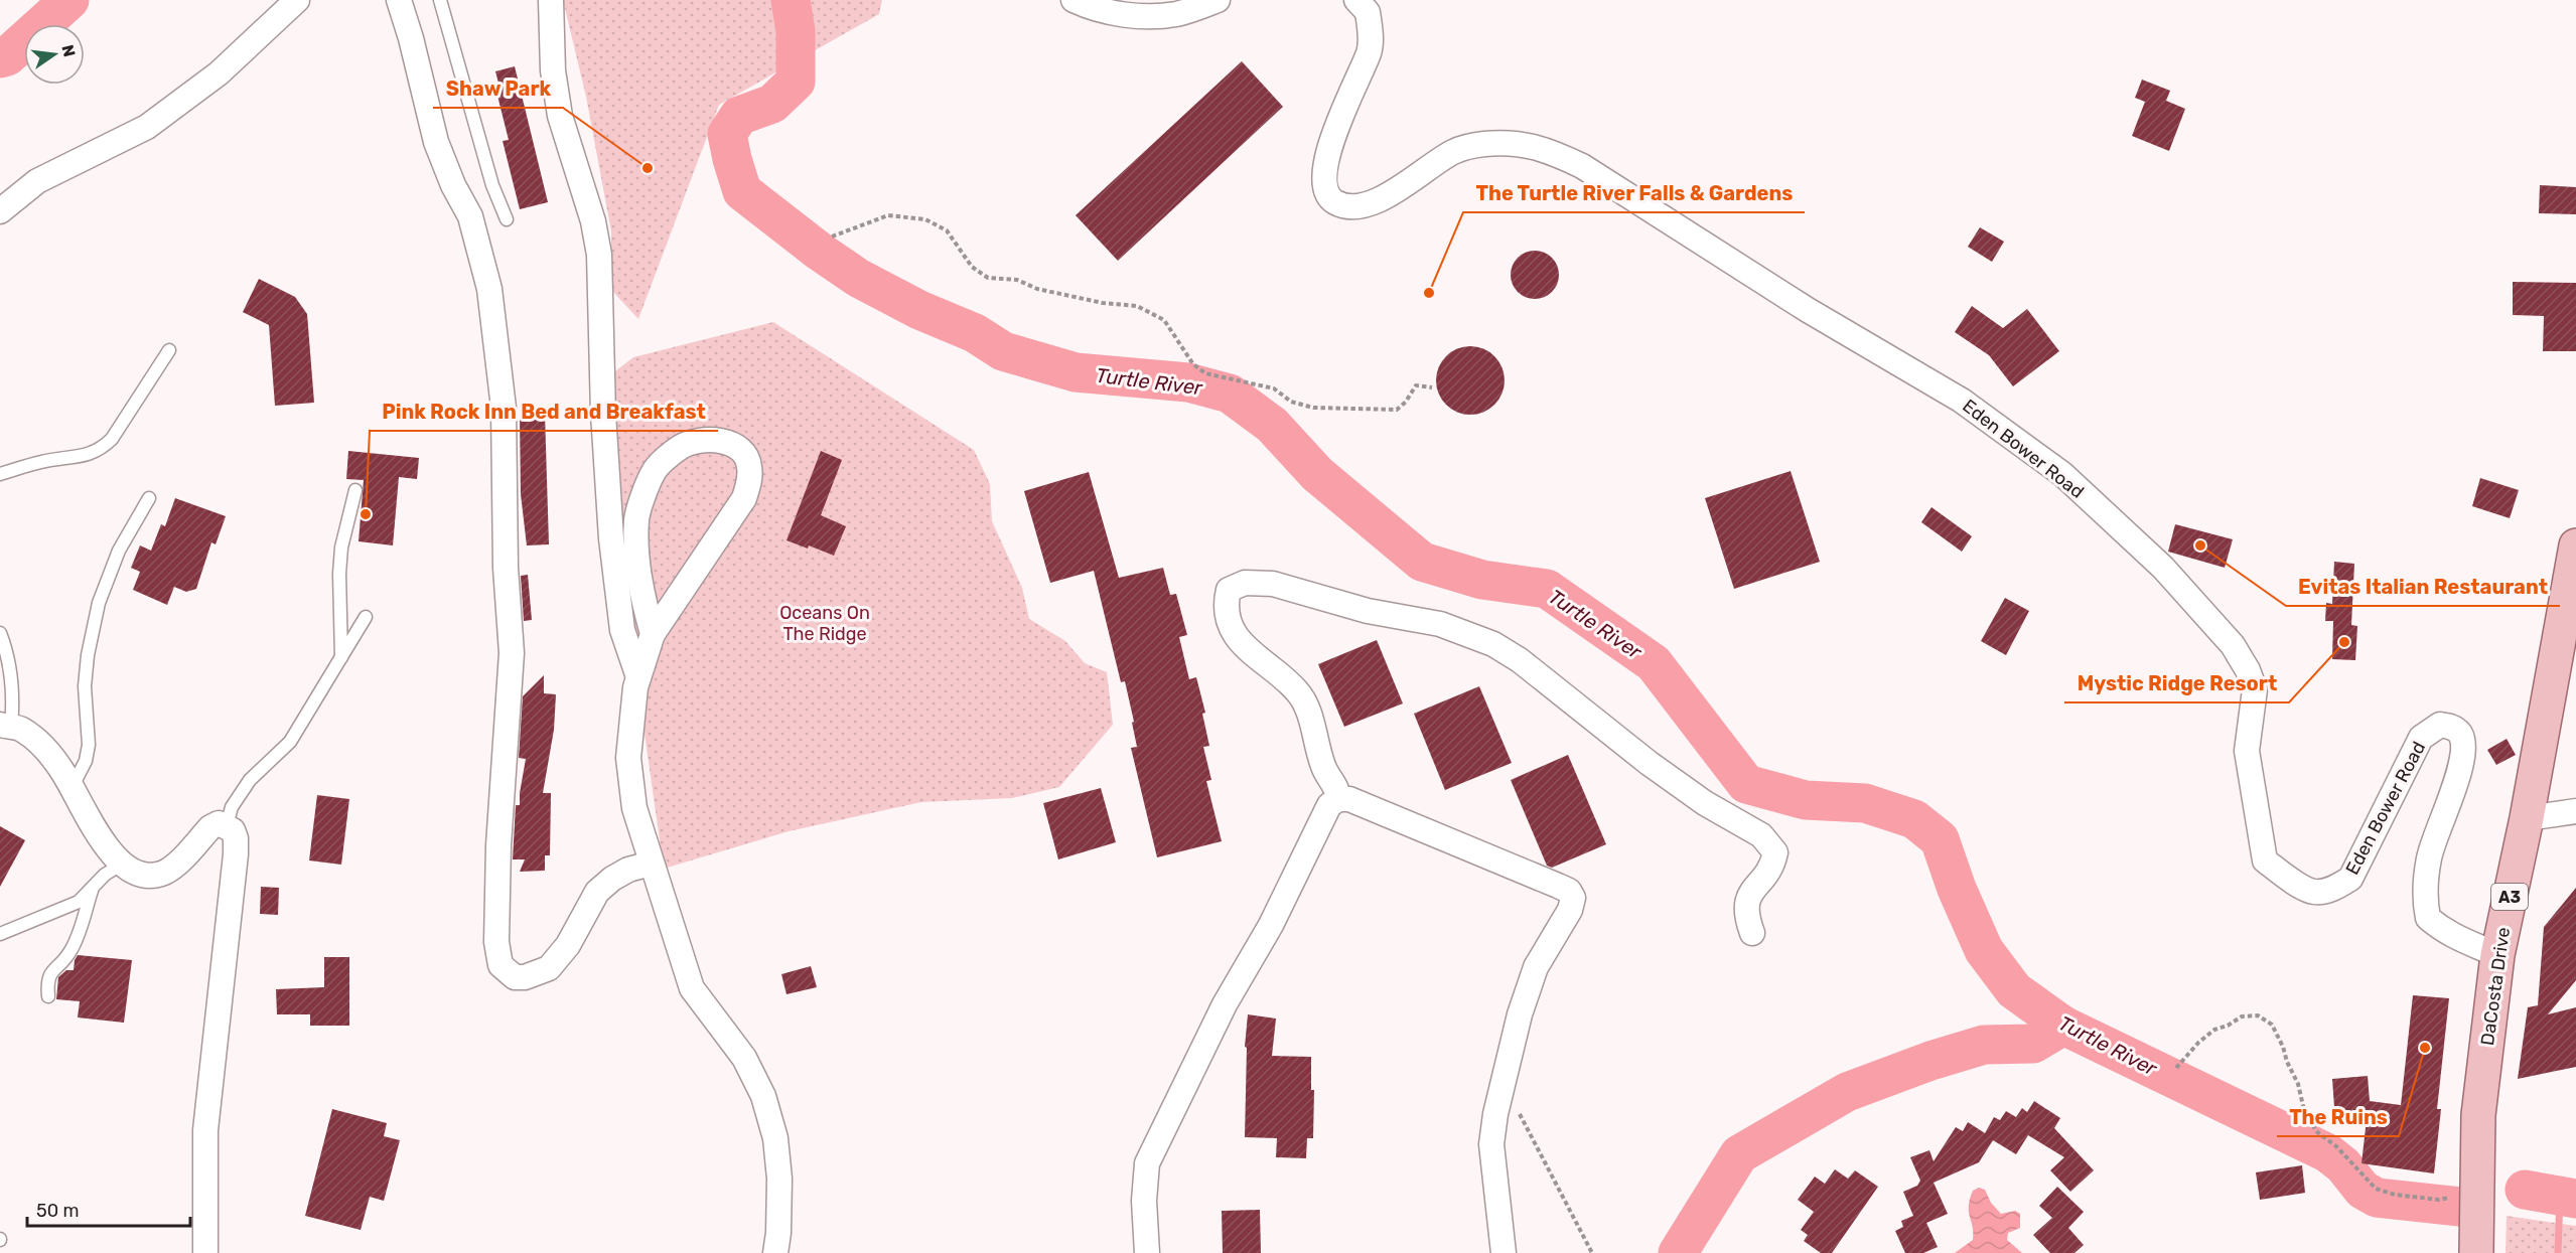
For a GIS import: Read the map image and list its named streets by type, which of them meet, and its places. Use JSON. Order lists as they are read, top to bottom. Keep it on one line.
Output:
{"streets":{"main road":["A3","DaCosta Drive"],"street":["Eden Bower Road"]},"crossings":[["Eden Bower Road","DaCosta Drive"]],"water":["Turtle River"],"parks":["Oceans On The Ridge"],"places":["Shaw Park","The Turtle River Falls & Gardens","Pink Rock Inn Bed and Breakfast","Evitas Italian Restaurant","Mystic Ridge Resort","The Ruins"],"scale_bar":"50 m","north":"right"}
